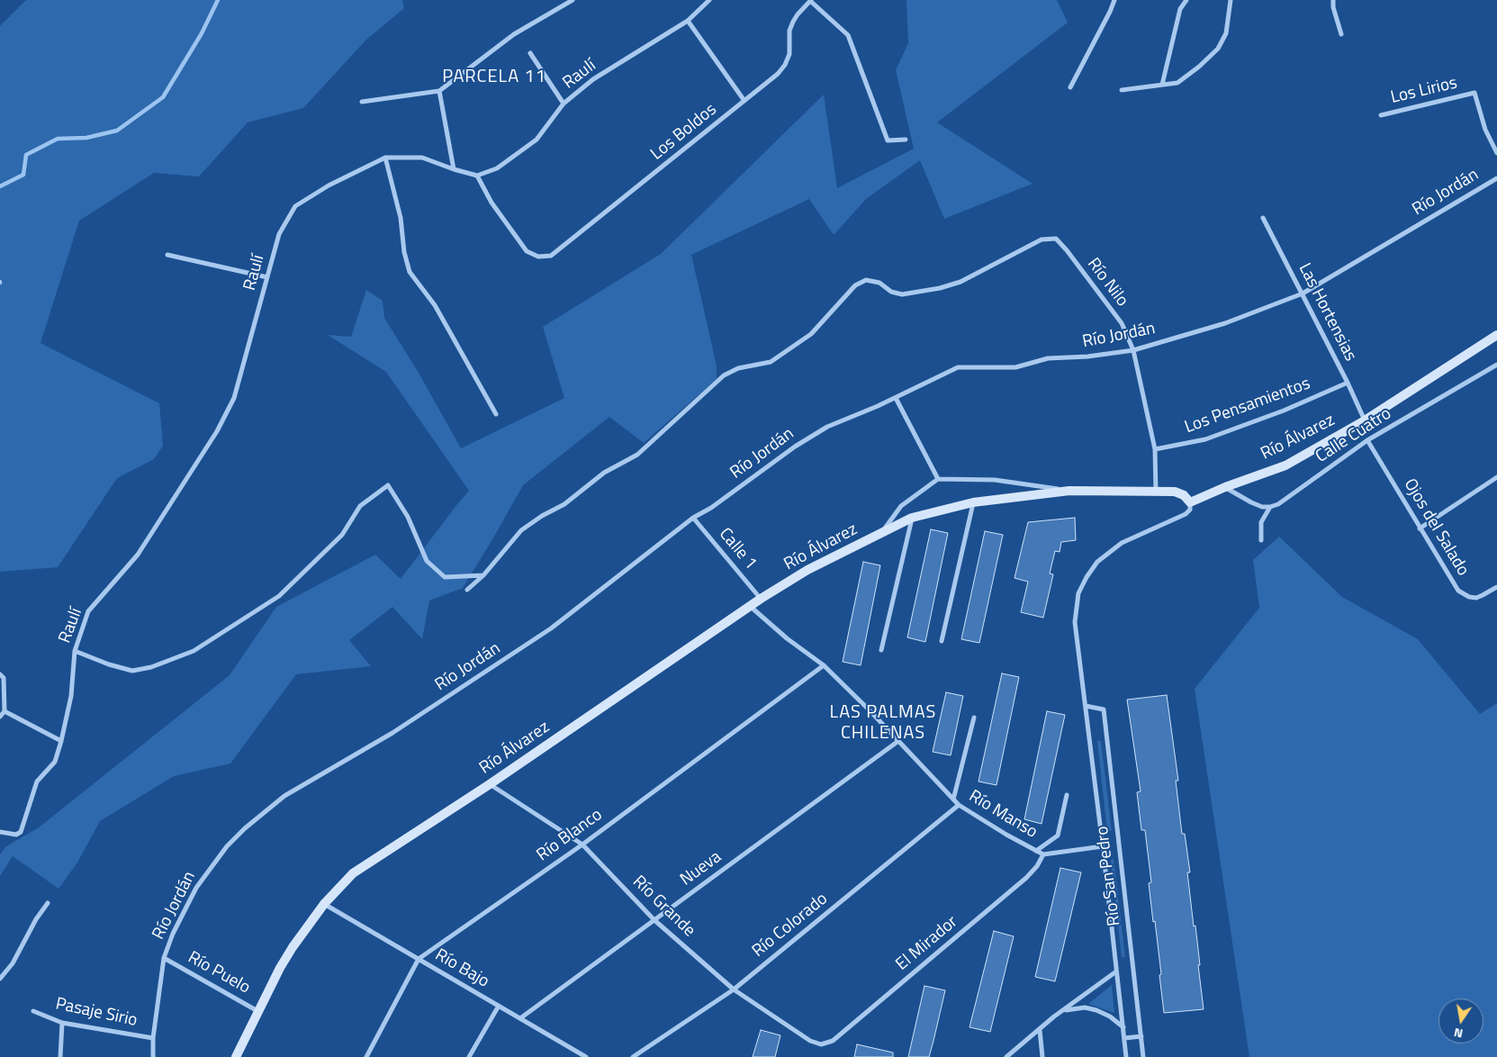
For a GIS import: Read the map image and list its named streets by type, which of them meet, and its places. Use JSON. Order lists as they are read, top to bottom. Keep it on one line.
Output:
{"streets":{"street":["Raulí","Los Lirios","Los Boldos","Río Jordán","Río Nilo","Las Hortensias","Los Pensamientos","Calle Cuatro","Río Álvarez","Ojos del Salado","Calle 1","Río Manso","Río Blanco","Nueva","Río San Pedro","Río Grande","Río Colorado","El Mirador","Río Bajo","Río Puelo","Pasaje Sirio"]},"crossings":[["Raulí","Los Boldos"],["Río Jordán","Río Nilo"],["Río Jordán","Las Hortensias"],["Río Jordán","Calle 1"],["Río Jordán","Río Puelo"],["Río Jordán","Pasaje Sirio"],["Río Nilo","Los Pensamientos"],["Río Nilo","Río Álvarez"],["Las Hortensias","Los Pensamientos"],["Las Hortensias","Río Álvarez"],["Calle Cuatro","Ojos del Salado"],["Río Álvarez","Calle 1"],["Río Álvarez","Río Manso"],["Río Álvarez","Río San Pedro"],["Río Álvarez","Río Grande"],["Río Álvarez","Río Bajo"],["Río Álvarez","Río Puelo"],["Río Manso","Río Blanco"],["Río Manso","Nueva"],["Río Manso","Río San Pedro"],["Río Manso","Río Colorado"],["Río Manso","El Mirador"],["Río Blanco","Río Grande"],["Río Blanco","Río Bajo"],["Nueva","Río Grande"],["Nueva","Río Bajo"],["Río Grande","Río Colorado"],["Río Grande","El Mirador"]],"districts":["PARCELA 11","LAS PALMAS CHILENAS"],"north":"bottom"}
